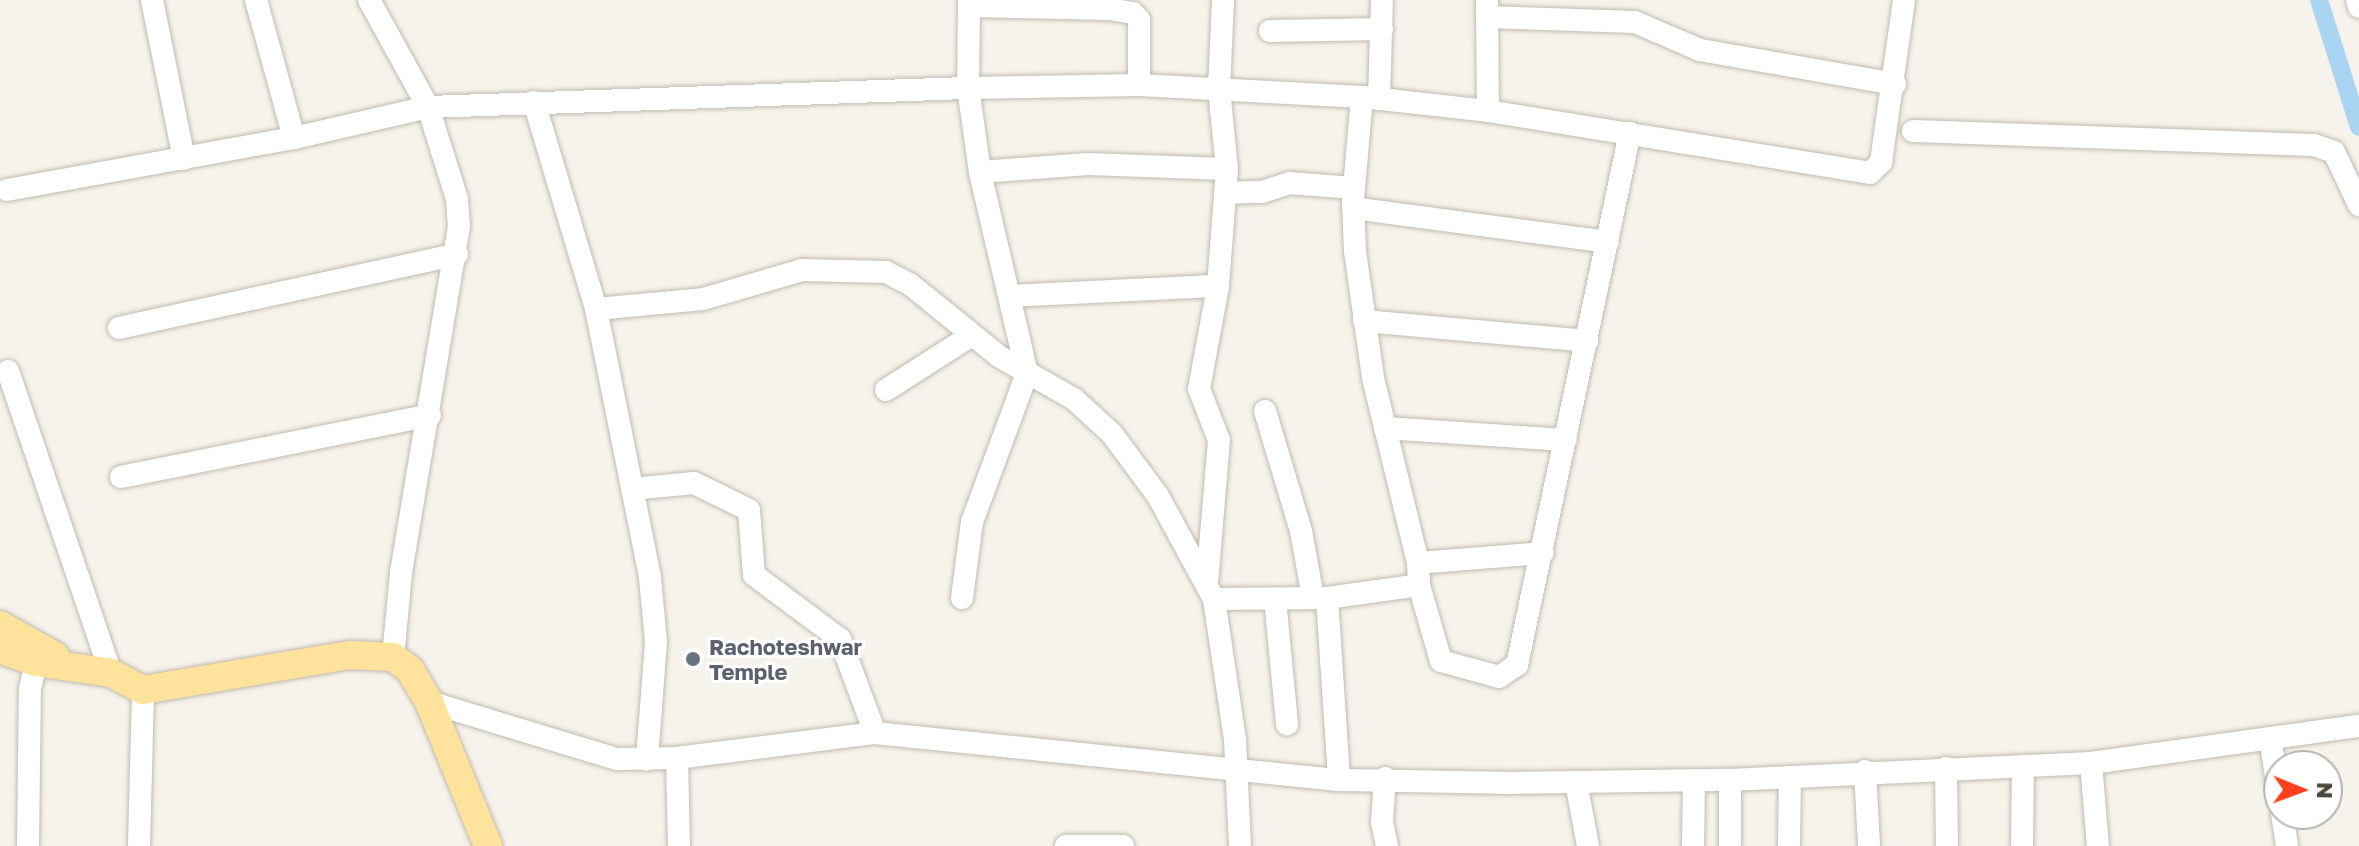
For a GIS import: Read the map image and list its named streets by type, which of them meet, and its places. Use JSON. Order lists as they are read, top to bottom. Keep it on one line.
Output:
{"places":["Rachoteshwar Temple"],"north":"right"}
